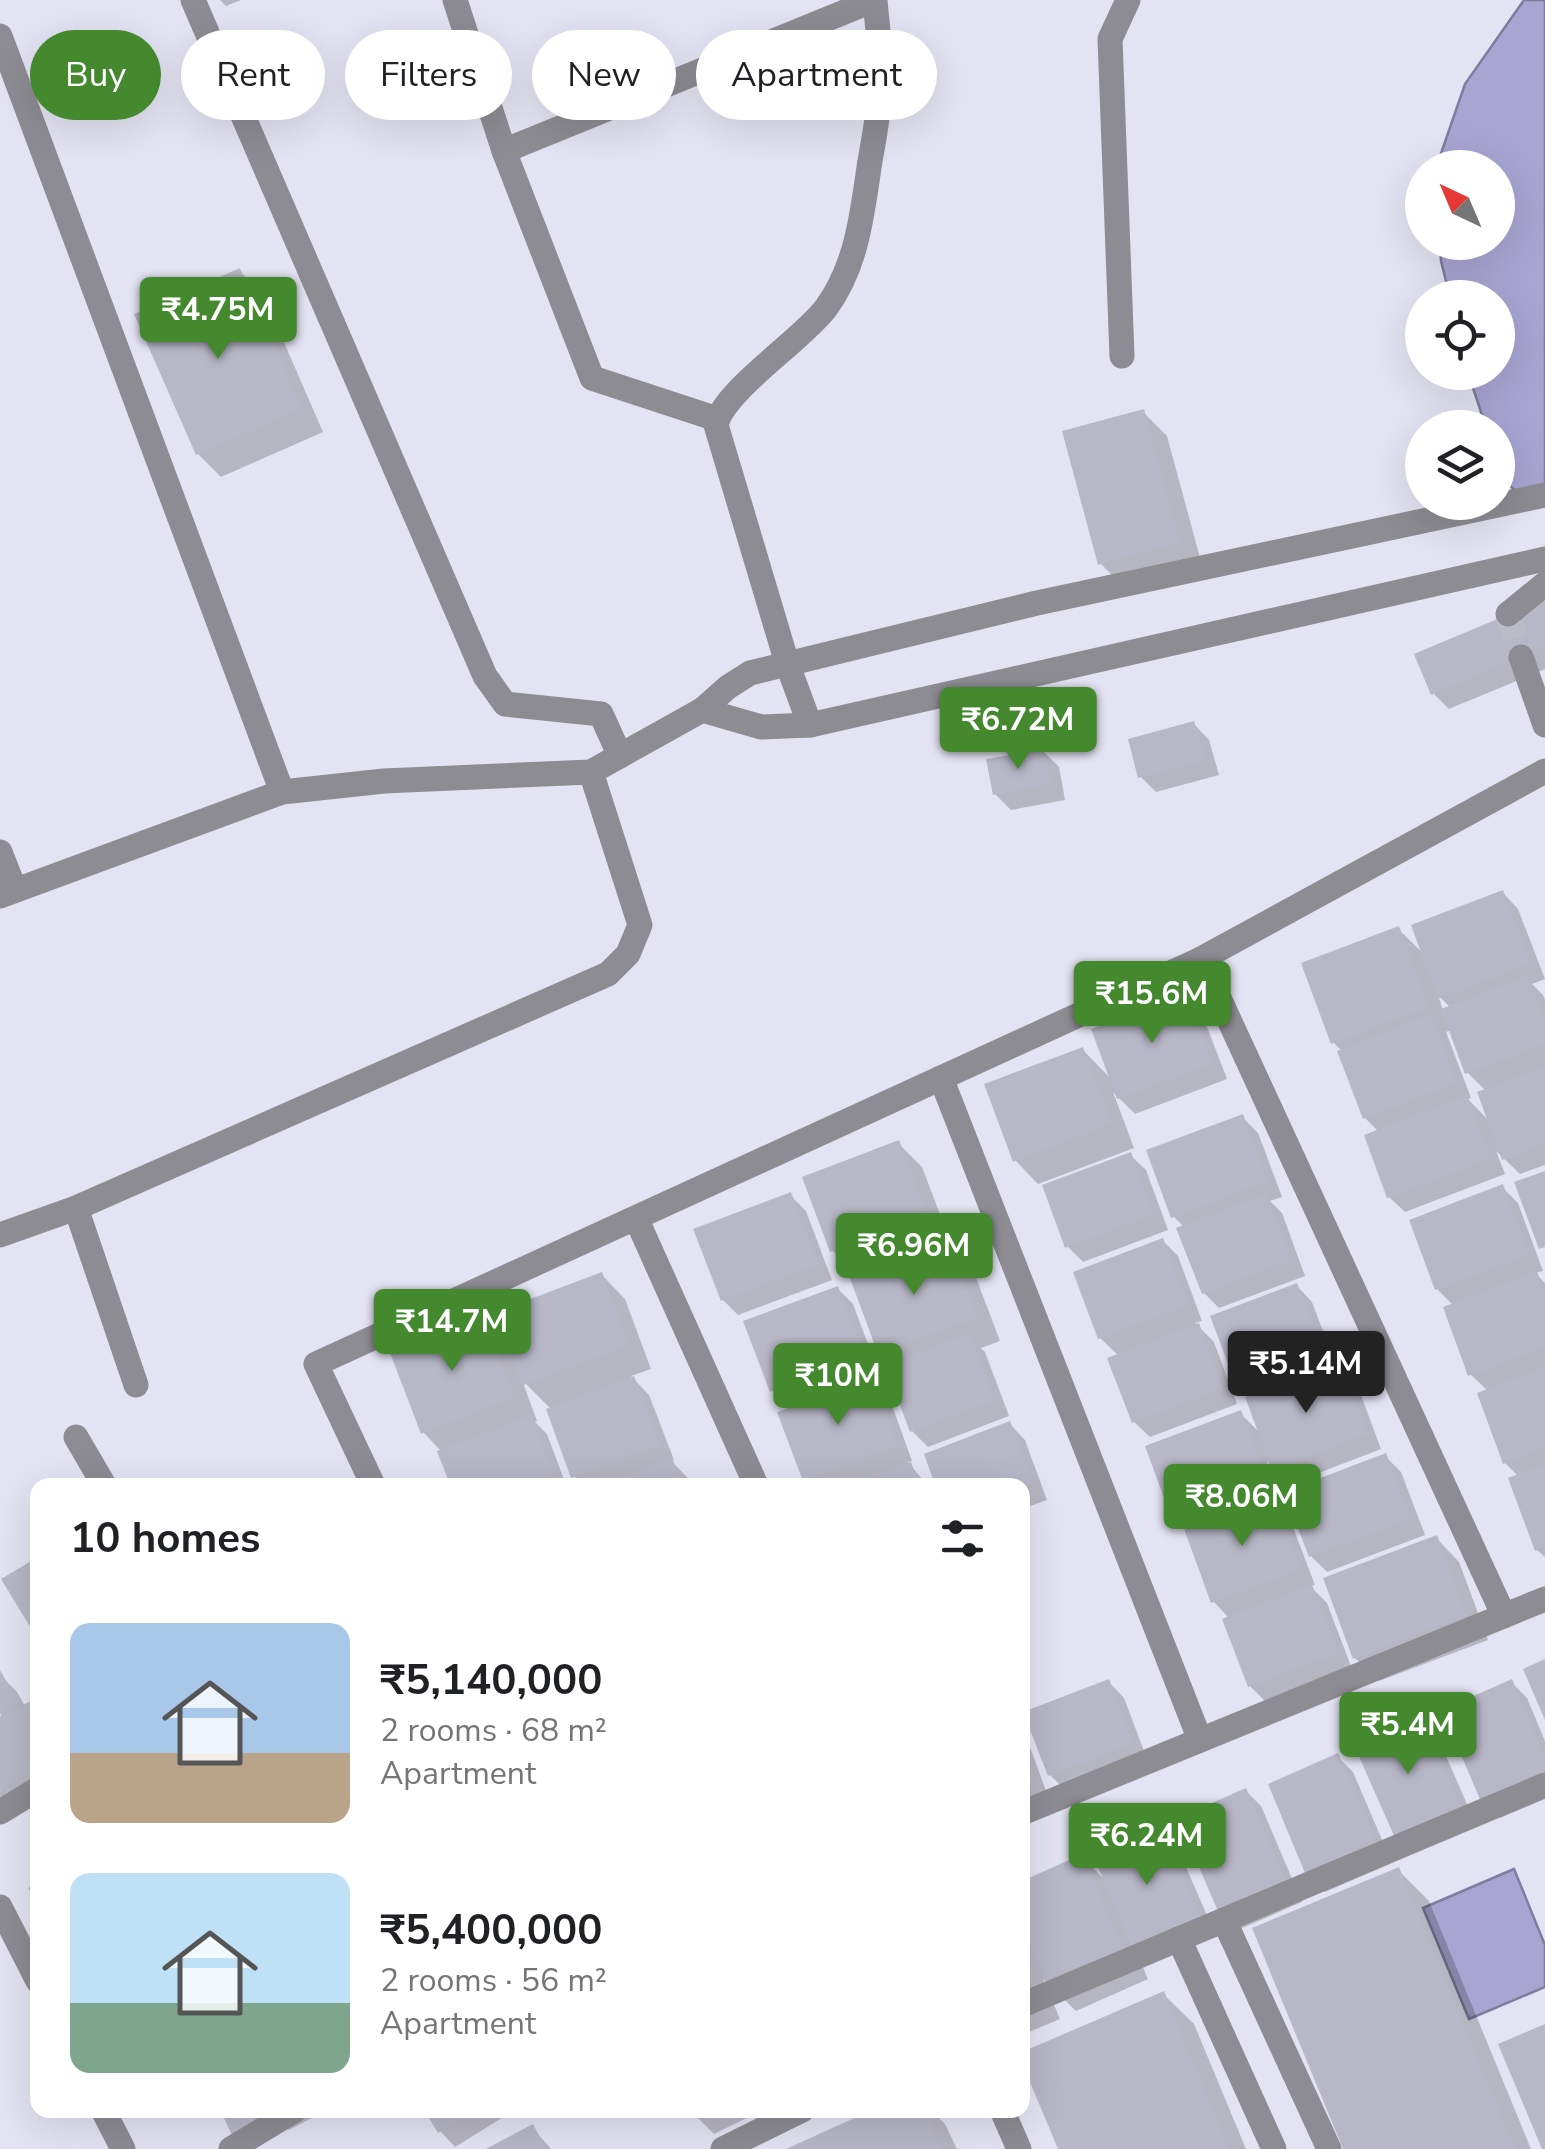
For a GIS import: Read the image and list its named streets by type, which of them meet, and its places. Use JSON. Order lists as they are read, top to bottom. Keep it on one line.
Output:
{"north":"top left","page":{"chip":["Buy","Rent","Filters","New","Apartment"],"price":["₹4.75M","₹6.72M","₹15.6M","₹6.96M","₹14.7M","₹5.14M","₹10M","₹8.06M","₹5.4M","₹6.24M"],"heading":"10 homes","list":[{"name":"₹5,140,000","note":"2 rooms · 68 m² · Apartment"},{"name":"₹5,400,000","note":"2 rooms · 56 m² · Apartment"}]}}
